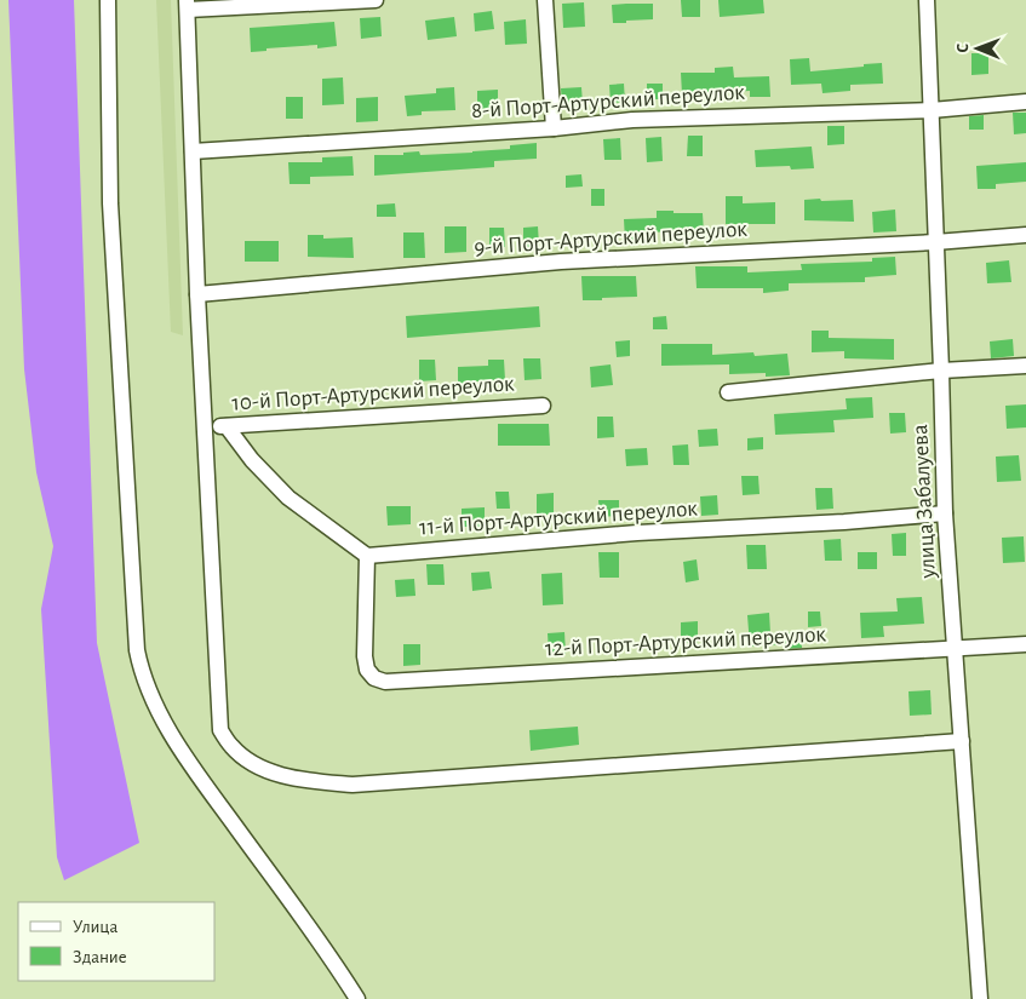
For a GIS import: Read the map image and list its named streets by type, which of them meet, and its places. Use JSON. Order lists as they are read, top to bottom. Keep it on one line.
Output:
{"streets":{"street":["8-й Порт-Артурский переулок","9-й Порт-Артурский переулок","10-й Порт-Артурский переулок","улица Забалуева","11-й Порт-Артурский переулок","12-й Порт-Артурский переулок"]},"crossings":[["8-й Порт-Артурский переулок","улица Забалуева"],["9-й Порт-Артурский переулок","улица Забалуева"],["улица Забалуева","11-й Порт-Артурский переулок"],["улица Забалуева","12-й Порт-Артурский переулок"],["11-й Порт-Артурский переулок","12-й Порт-Артурский переулок"]],"legend":["Улица","Здание"],"north":"left"}
